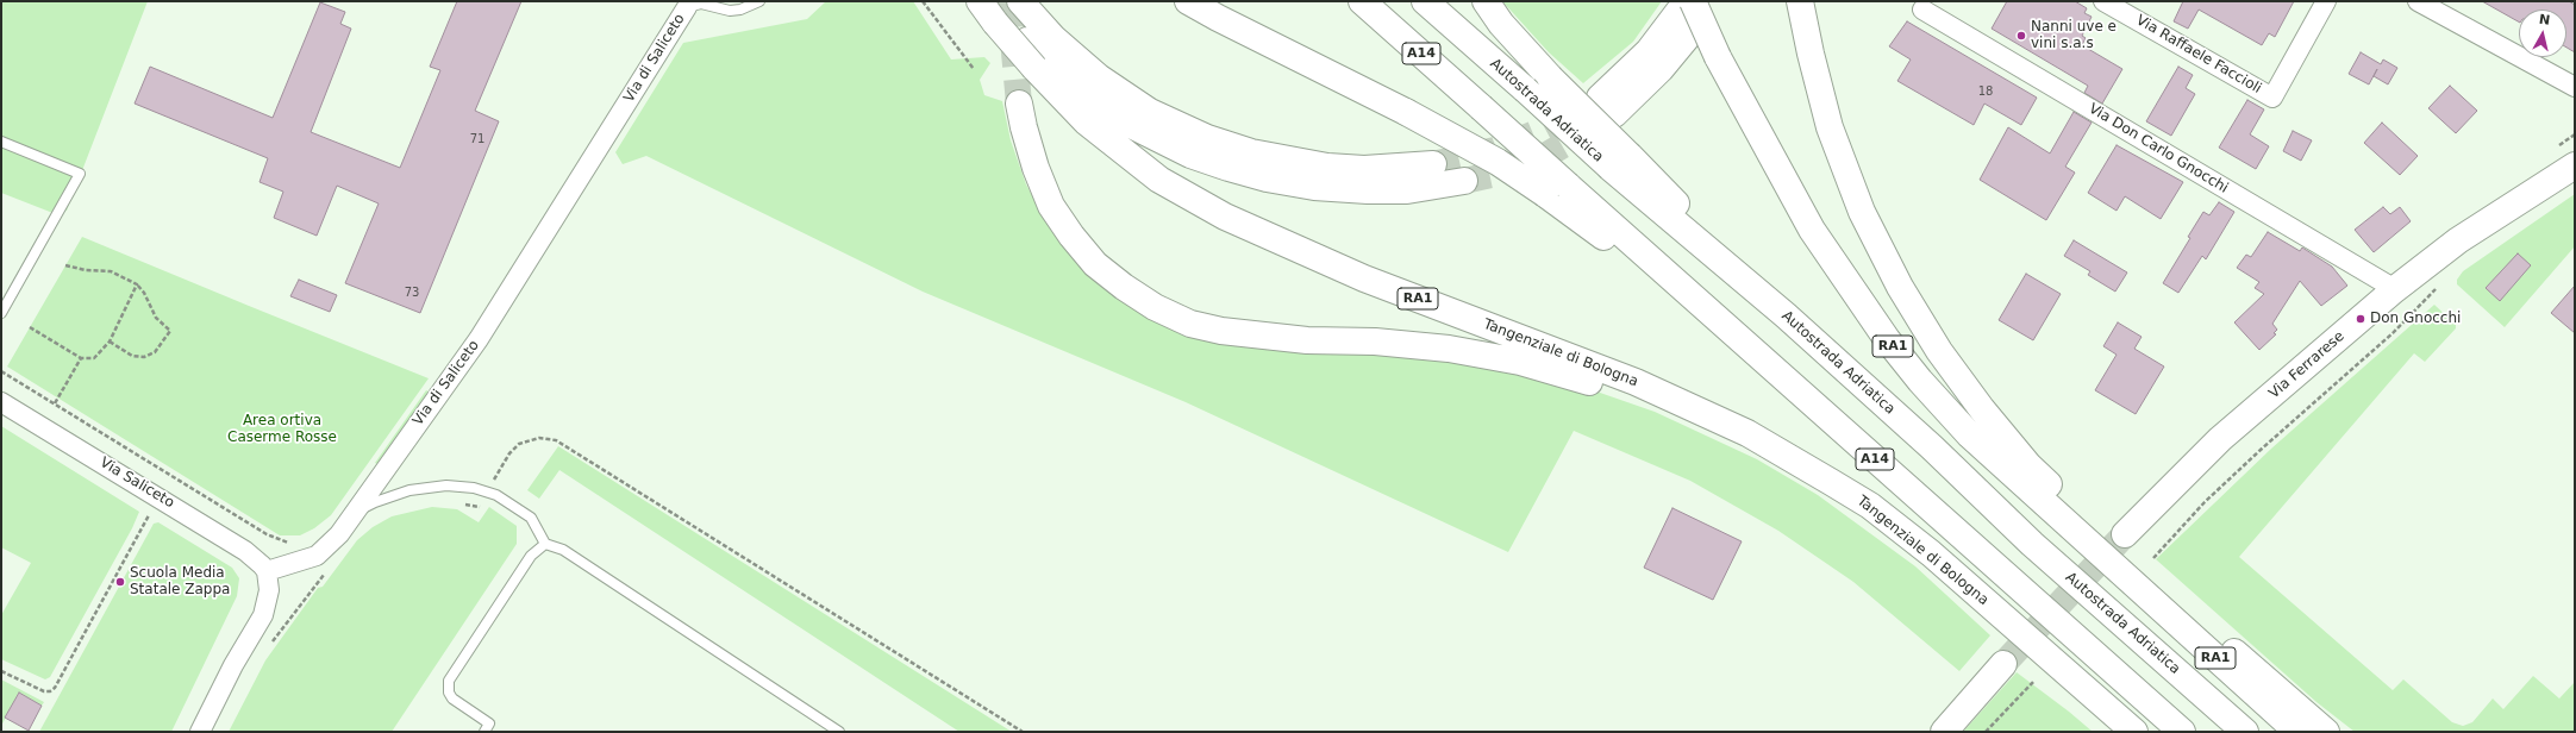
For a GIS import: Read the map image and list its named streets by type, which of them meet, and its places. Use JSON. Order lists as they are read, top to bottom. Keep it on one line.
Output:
{"streets":{"main road":["A14","Autostrada Adriatica","RA1","Tangenziale di Bologna","Via Ferrarese"],"street":["Via Raffaele Faccioli","Via di Saliceto","Via Don Carlo Gnocchi","Via Saliceto"]},"crossings":[["Via di Saliceto","Via Saliceto"],["Via Don Carlo Gnocchi","Via Ferrarese"]],"parks":["Area ortiva Caserme Rosse"],"places":["Nanni uve e vini s.a.s","Don Gnocchi","Scuola Media Statale Zappa"],"house_numbers":["18","71","73"],"north":"top"}
